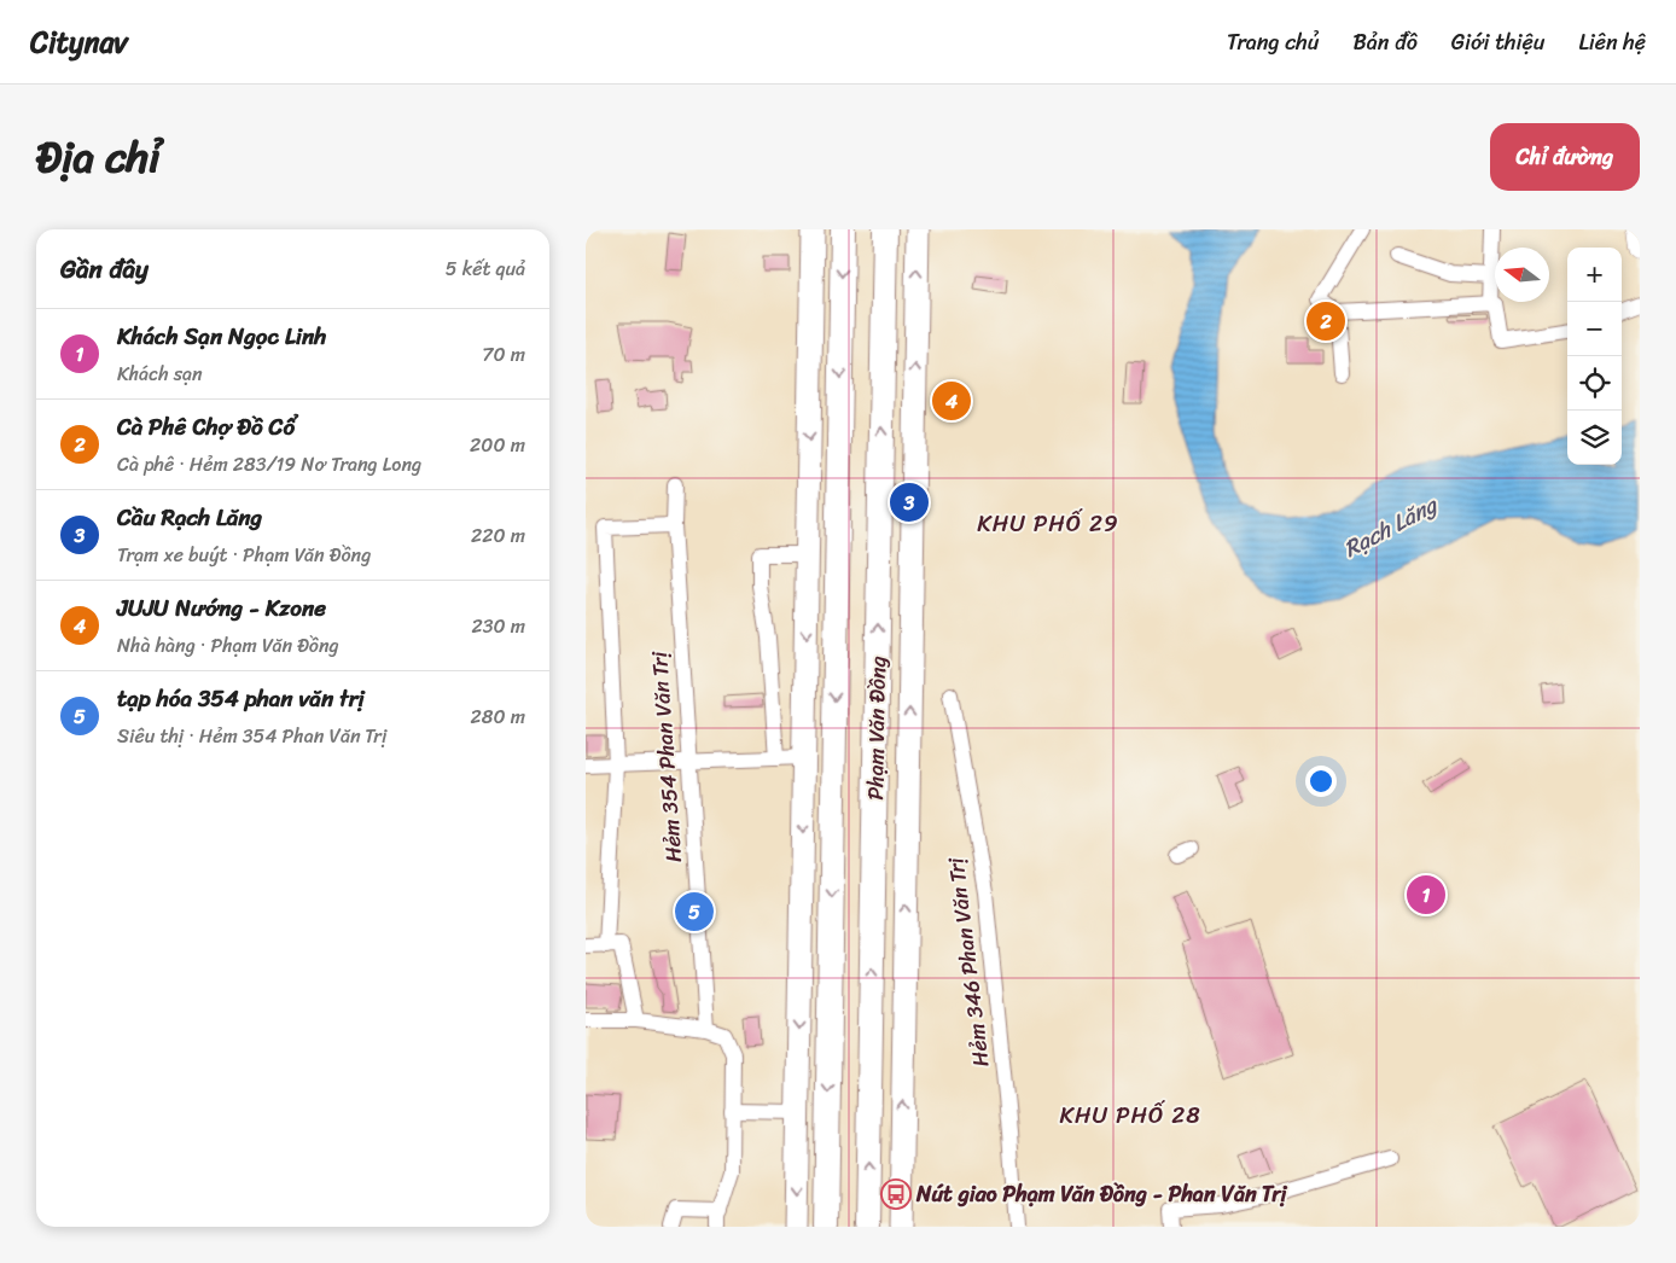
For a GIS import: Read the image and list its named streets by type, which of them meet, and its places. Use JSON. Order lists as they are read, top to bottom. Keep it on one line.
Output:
{"streets":{"highway":["Phạm Văn Đồng"],"street":["Hẻm 354 Phan Văn Trị","Hẻm 346 Phan Văn Trị"]},"districts":["KHU PHỐ 29","KHU PHỐ 28"],"water":["Rạch Lăng"],"places":{"bus stop":["Nút giao Phạm Văn Đồng - Phan Văn Trị"]},"north":"left","page":{"header":"Citynav","nav":["Trang chủ","Bản đồ","Giới thiệu","Liên hệ"],"title":"Địa chỉ","buttons":"Chỉ đường","heading":["Gần đây","5 kết quả"],"map_buttons":["+","−"],"pins":["2","4","3","1","5"],"list":[{"mark":"1","name":"Khách Sạn Ngọc Linh","note":"Khách sạn","value":"70 m"},{"mark":"2","name":"Cà Phê Chợ Đồ Cổ","note":"Cà phê · Hẻm 283/19 Nơ Trang Long","value":"200 m"},{"mark":"3","name":"Cầu Rạch Lăng","note":"Trạm xe buýt · Phạm Văn Đồng","value":"220 m"},{"mark":"4","name":"JUJU Nướng - Kzone","note":"Nhà hàng · Phạm Văn Đồng","value":"230 m"},{"mark":"5","name":"tạp hóa 354 phan văn trị","note":"Siêu thị · Hẻm 354 Phan Văn Trị","value":"280 m"}]}}
